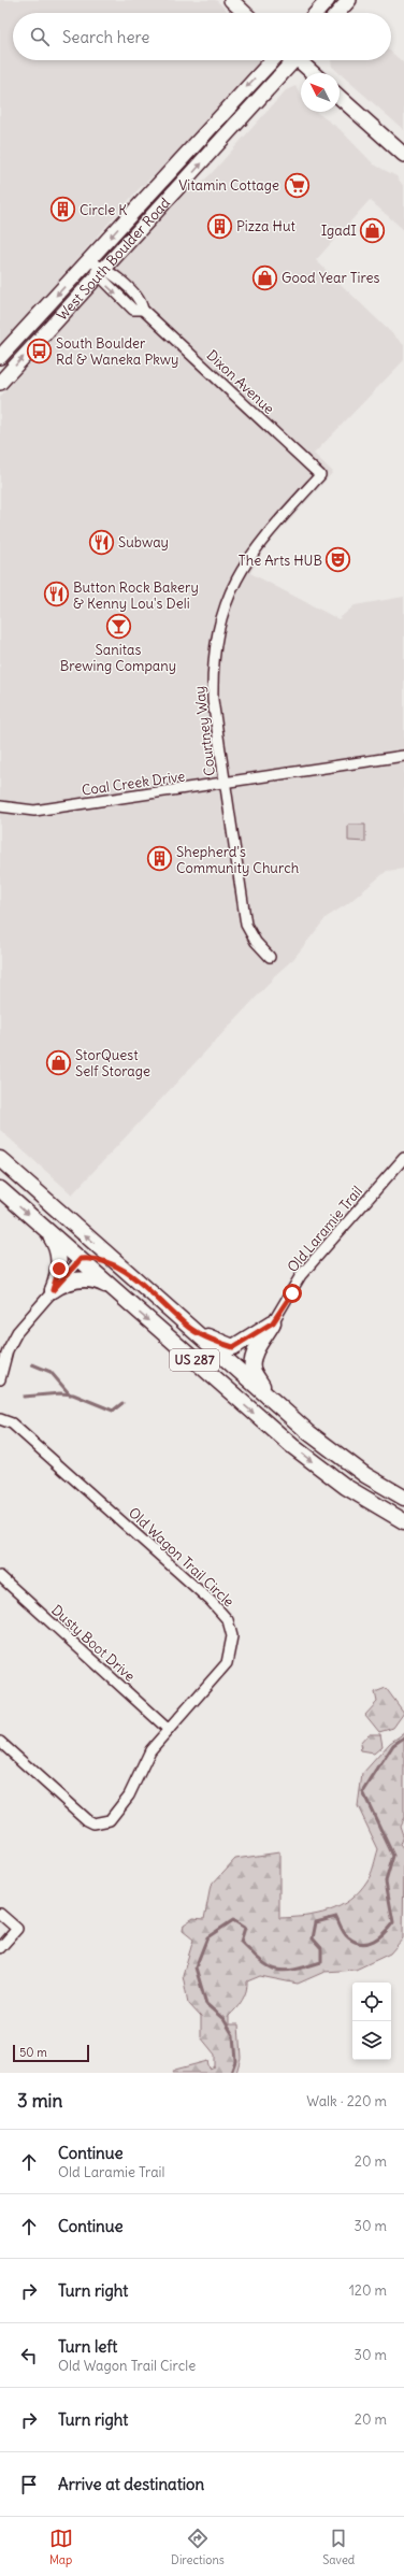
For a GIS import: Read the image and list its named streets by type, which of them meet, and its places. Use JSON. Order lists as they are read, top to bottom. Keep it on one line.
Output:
{"streets":{"main road":["West South Boulder Road","US 287"],"street":["Dixon Avenue","Courtney Way","Coal Creek Drive","Old Laramie Trail","Old Wagon Trail Circle","Dusty Boot Drive"]},"crossings":[["West South Boulder Road","Dixon Avenue"],["Dixon Avenue","Courtney Way"],["Courtney Way","Coal Creek Drive"],["Old Wagon Trail Circle","Dusty Boot Drive"]],"places":{"supermarket":["Vitamin Cottage"],"building":["Circle K","Pizza Hut","Shepherd's Community Church"],"shop":["IgadI","Good Year Tires","StorQuest Self Storage"],"bus stop":["South Boulder Rd & Waneka Pkwy"],"restaurant":["Subway","Button Rock Bakery & Kenny Lou's Deli"],"theatre":["The Arts HUB"],"bar":["Sanitas Brewing Company"]},"scale_bar":"50 m","north":"top left","page":{"search":"Search here","scale":"50 m","heading":["3 min","Walk · 220 m"],"list":[["Continue","Old Laramie Trail","20 m"],["Continue","30 m"],["Turn right","120 m"],["Turn left","Old Wagon Trail Circle","30 m"],["Turn right","20 m"],"Arrive at destination"],"nav":["Map","Directions","Saved"]}}
